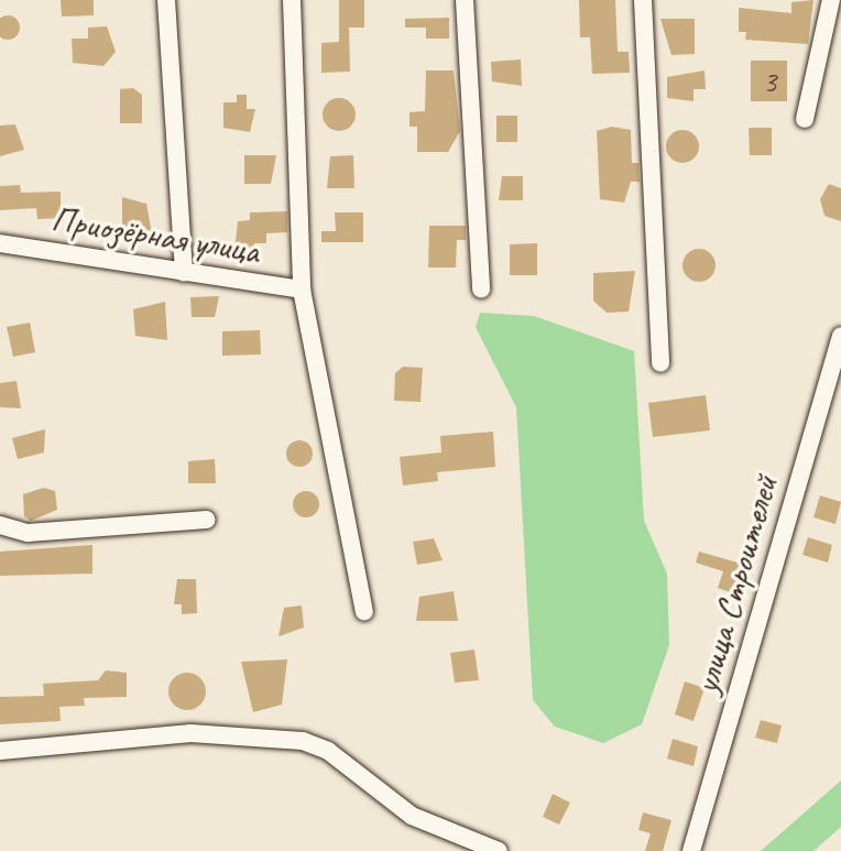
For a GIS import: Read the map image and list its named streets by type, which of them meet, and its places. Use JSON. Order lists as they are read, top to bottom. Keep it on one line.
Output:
{"streets":{"street":["Приозёрная улица","улица Строителей"]},"house_numbers":["3"]}
